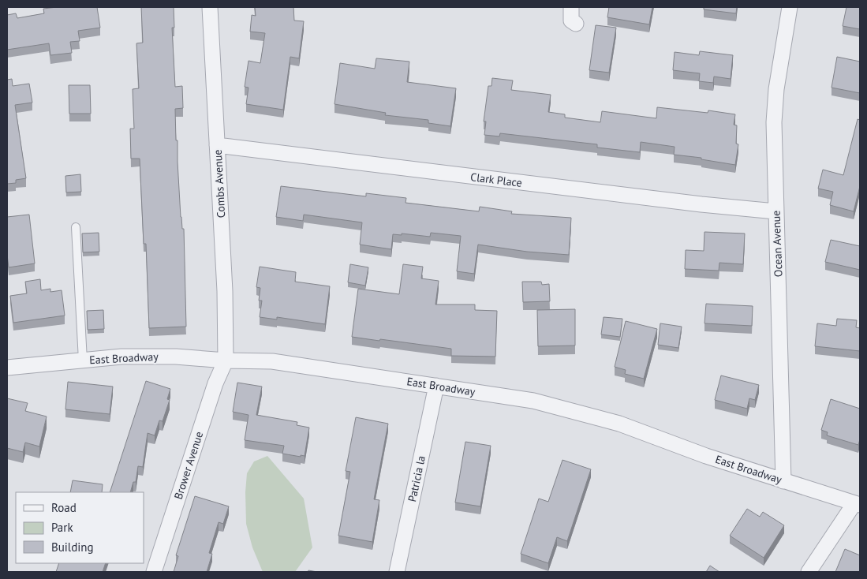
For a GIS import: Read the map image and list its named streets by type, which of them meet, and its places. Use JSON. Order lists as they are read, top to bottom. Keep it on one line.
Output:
{"streets":{"street":["Clark Place","Combs Avenue","Ocean Avenue","East Broadway","Brower Avenue","Patricia la"]},"crossings":[["Clark Place","Combs Avenue"],["Clark Place","Ocean Avenue"],["Combs Avenue","East Broadway"],["Combs Avenue","Brower Avenue"],["Ocean Avenue","East Broadway"],["East Broadway","Brower Avenue"],["East Broadway","Patricia la"]],"legend":["Road","Park","Building"]}
